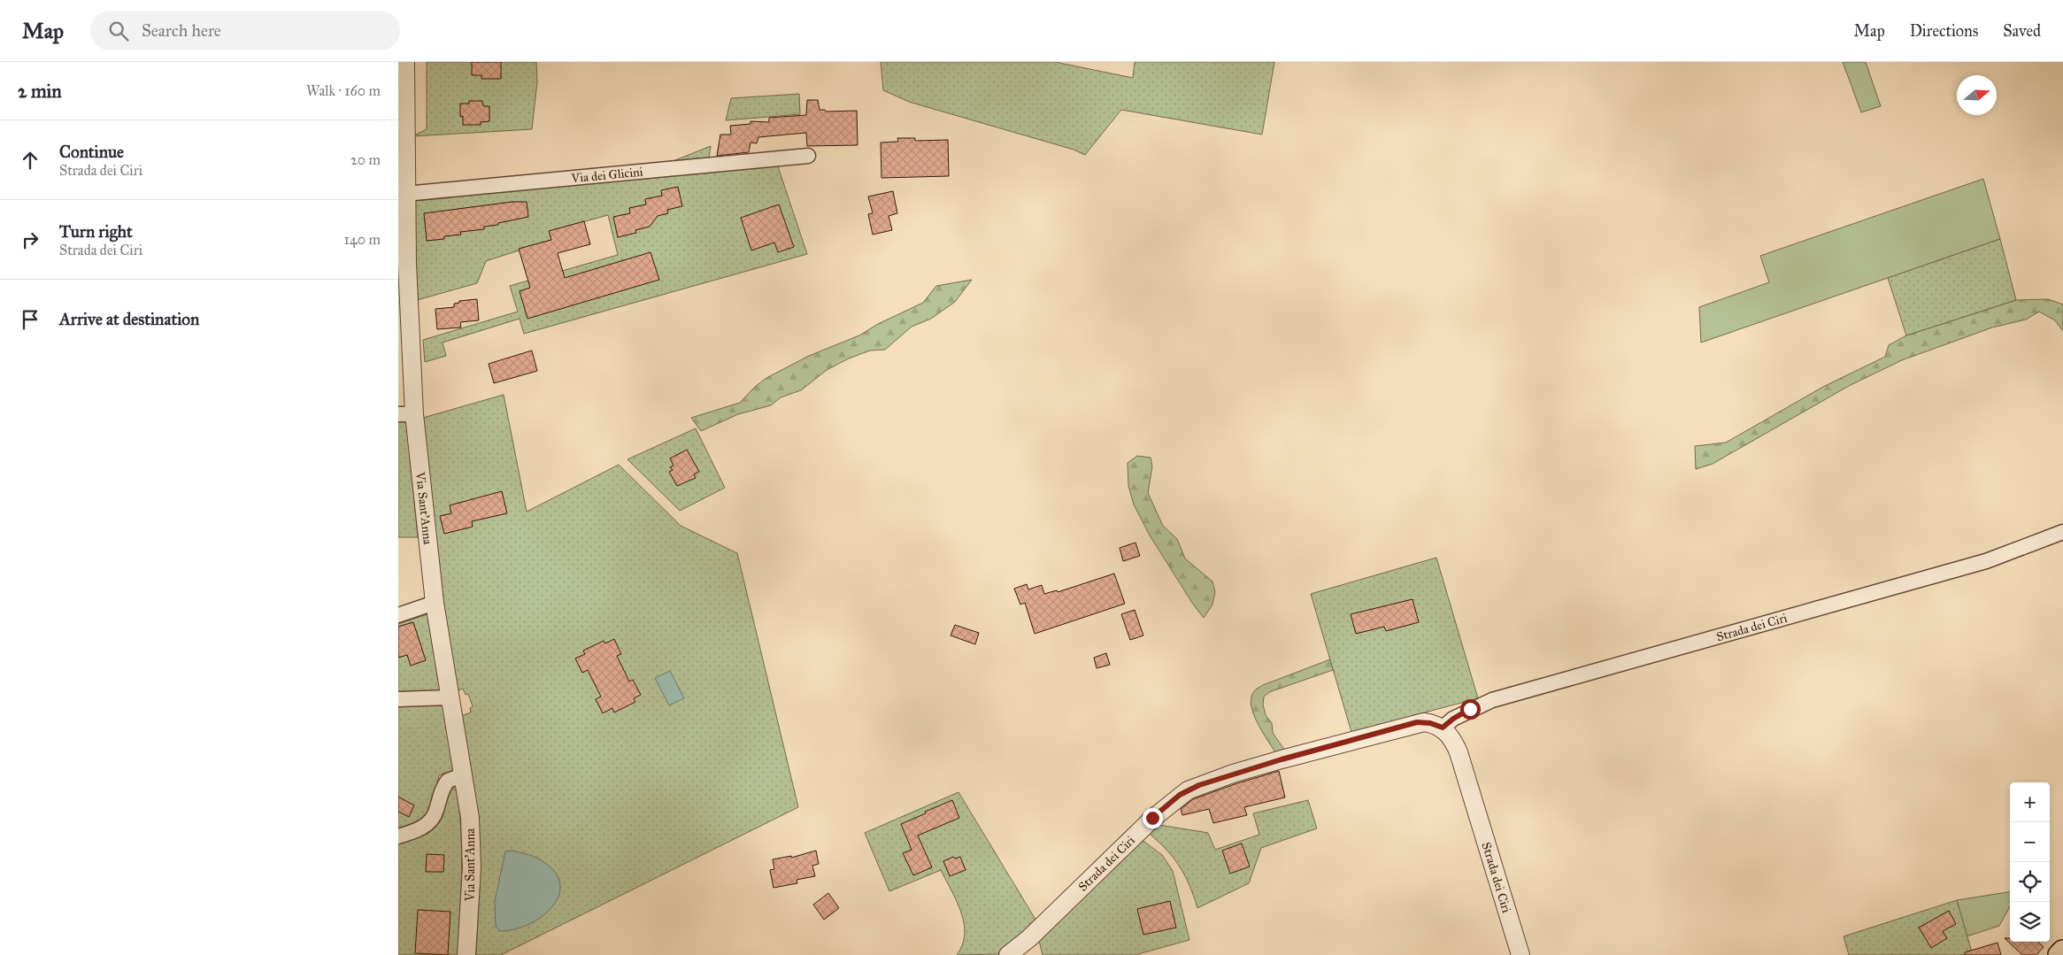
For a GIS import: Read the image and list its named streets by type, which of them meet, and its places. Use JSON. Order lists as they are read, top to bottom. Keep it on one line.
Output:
{"streets":{"street":["Via dei Glicini","Via Sant'Anna","Strada dei Ciri"]},"crossings":[["Via dei Glicini","Via Sant'Anna"]],"north":"right","page":{"header":"Map","search":"Search here","nav":["Map","Directions","Saved"],"heading":["2 min","Walk · 160 m"],"list":[["Continue","Strada dei Ciri","20 m"],["Turn right","Strada dei Ciri","140 m"],"Arrive at destination"],"map_buttons":["+","−"]}}
